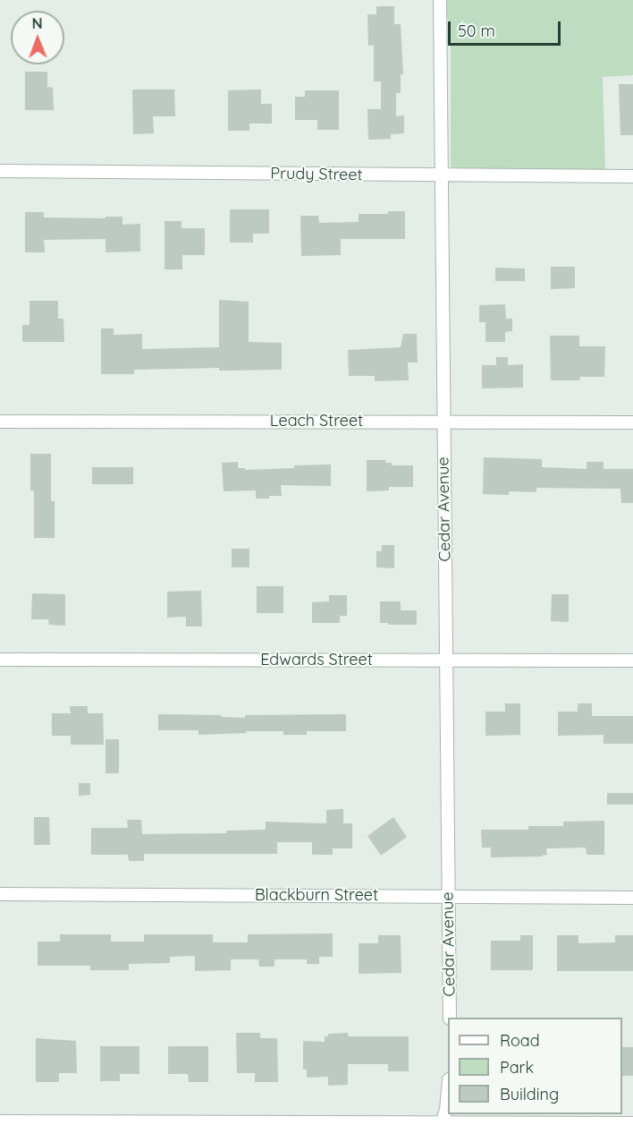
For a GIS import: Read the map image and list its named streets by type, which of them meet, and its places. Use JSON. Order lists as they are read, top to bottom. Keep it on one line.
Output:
{"streets":{"street":["Prudy Street","Leach Street","Cedar Avenue","Edwards Street","Blackburn Street"]},"crossings":[["Prudy Street","Cedar Avenue"],["Leach Street","Cedar Avenue"],["Cedar Avenue","Edwards Street"],["Cedar Avenue","Blackburn Street"]],"legend":["Road","Park","Building"],"scale_bar":"50 m","north":"top"}
